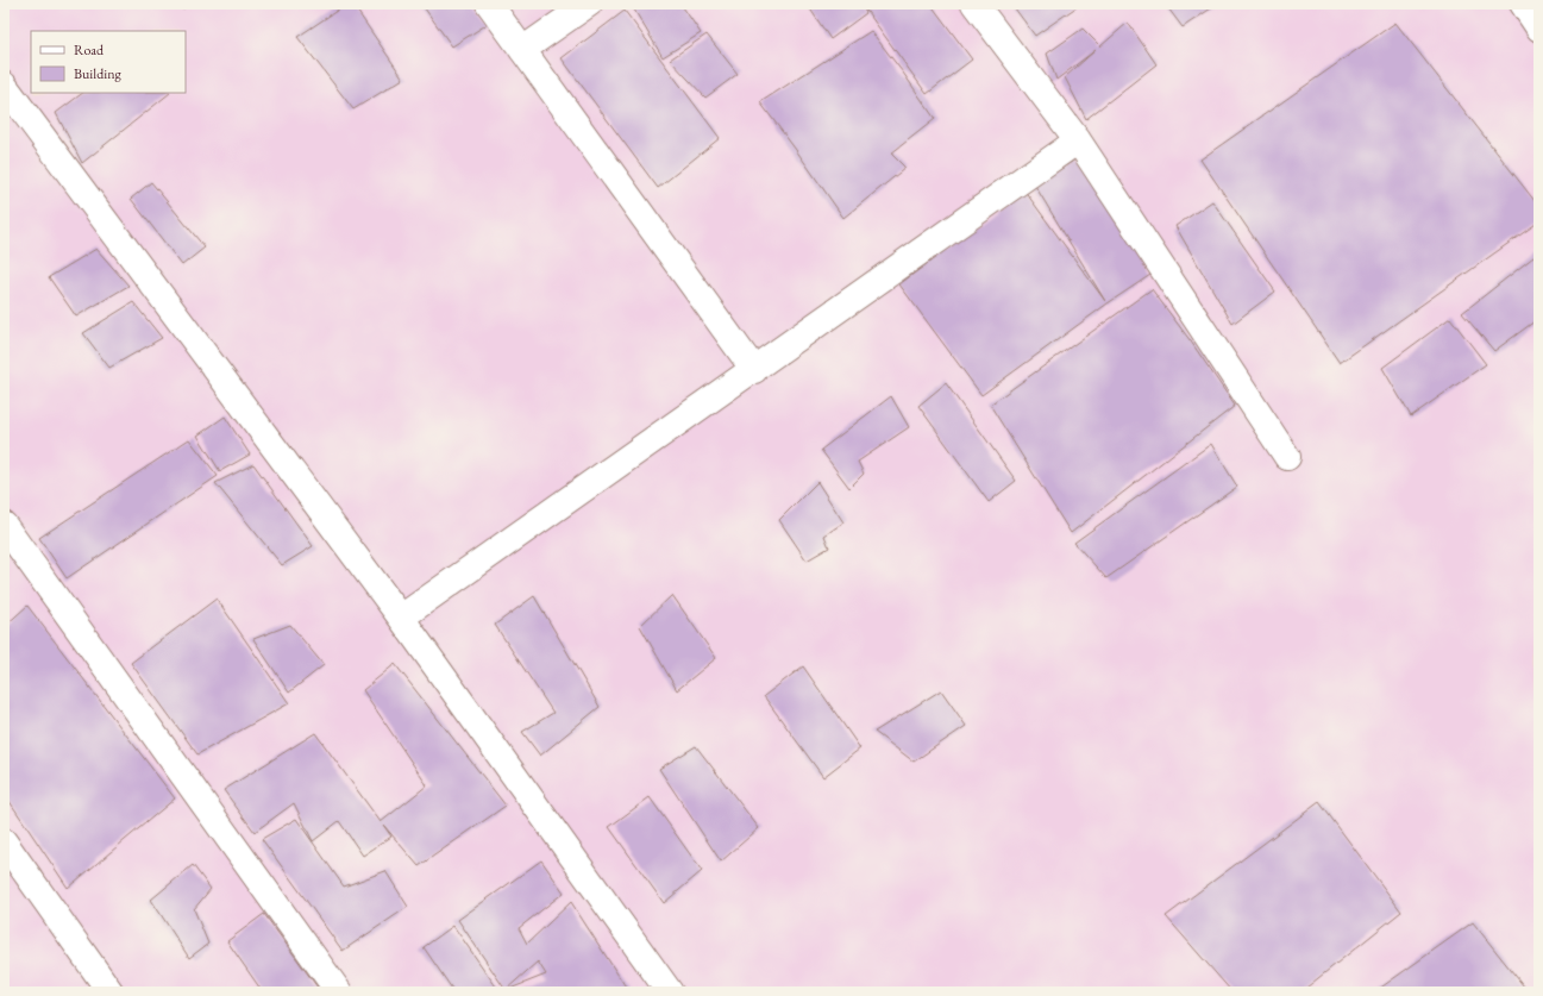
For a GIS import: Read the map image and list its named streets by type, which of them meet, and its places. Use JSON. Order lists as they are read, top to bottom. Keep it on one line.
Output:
{"legend":["Road","Building"]}
